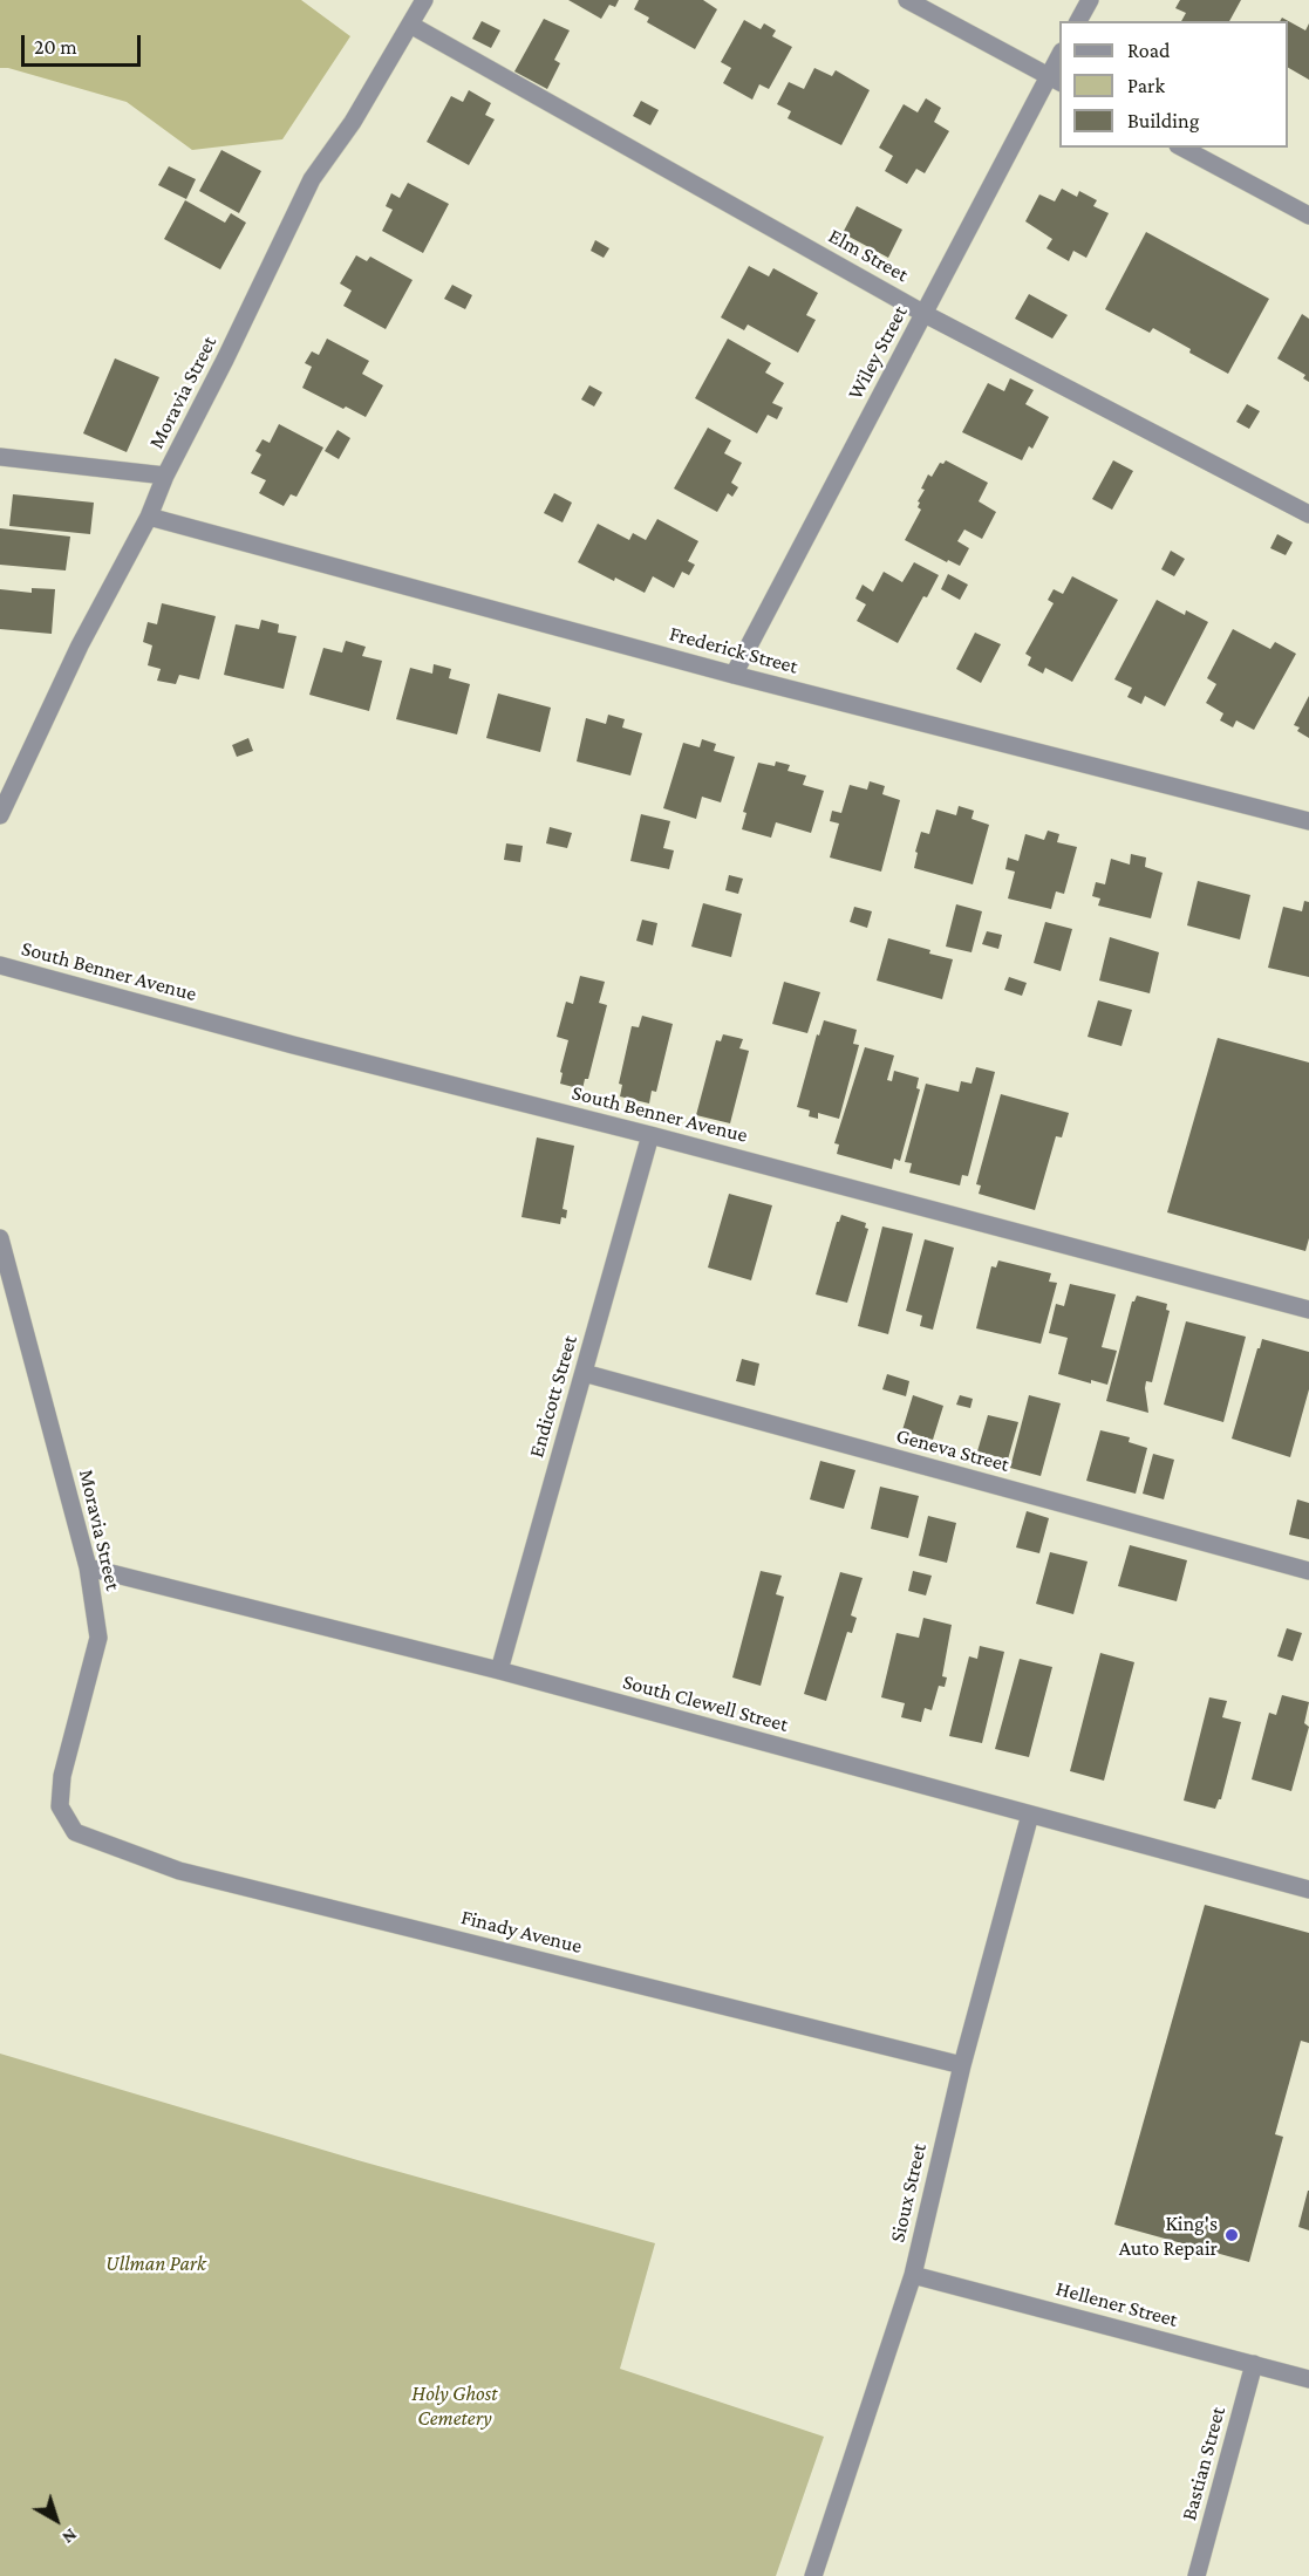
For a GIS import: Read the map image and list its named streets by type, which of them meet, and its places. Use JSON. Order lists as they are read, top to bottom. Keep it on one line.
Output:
{"streets":{"street":["Elm Street","Wiley Street","Moravia Street","Frederick Street","South Benner Avenue","Endicott Street","Geneva Street","South Clewell Street","Finady Avenue","Sioux Street","Hellener Street","Bastian Street"]},"crossings":[["Elm Street","Wiley Street"],["Elm Street","Moravia Street"],["Wiley Street","Frederick Street"],["Moravia Street","Frederick Street"],["Moravia Street","South Clewell Street"],["Moravia Street","Finady Avenue"],["South Benner Avenue","Endicott Street"],["Endicott Street","Geneva Street"],["Endicott Street","South Clewell Street"],["South Clewell Street","Sioux Street"],["Finady Avenue","Sioux Street"],["Sioux Street","Hellener Street"],["Hellener Street","Bastian Street"]],"parks":["Ullman Park","Holy Ghost Cemetery"],"places":["King's Auto Repair"],"legend":["Road","Park","Building"],"scale_bar":"20 m","north":"bottom right"}
